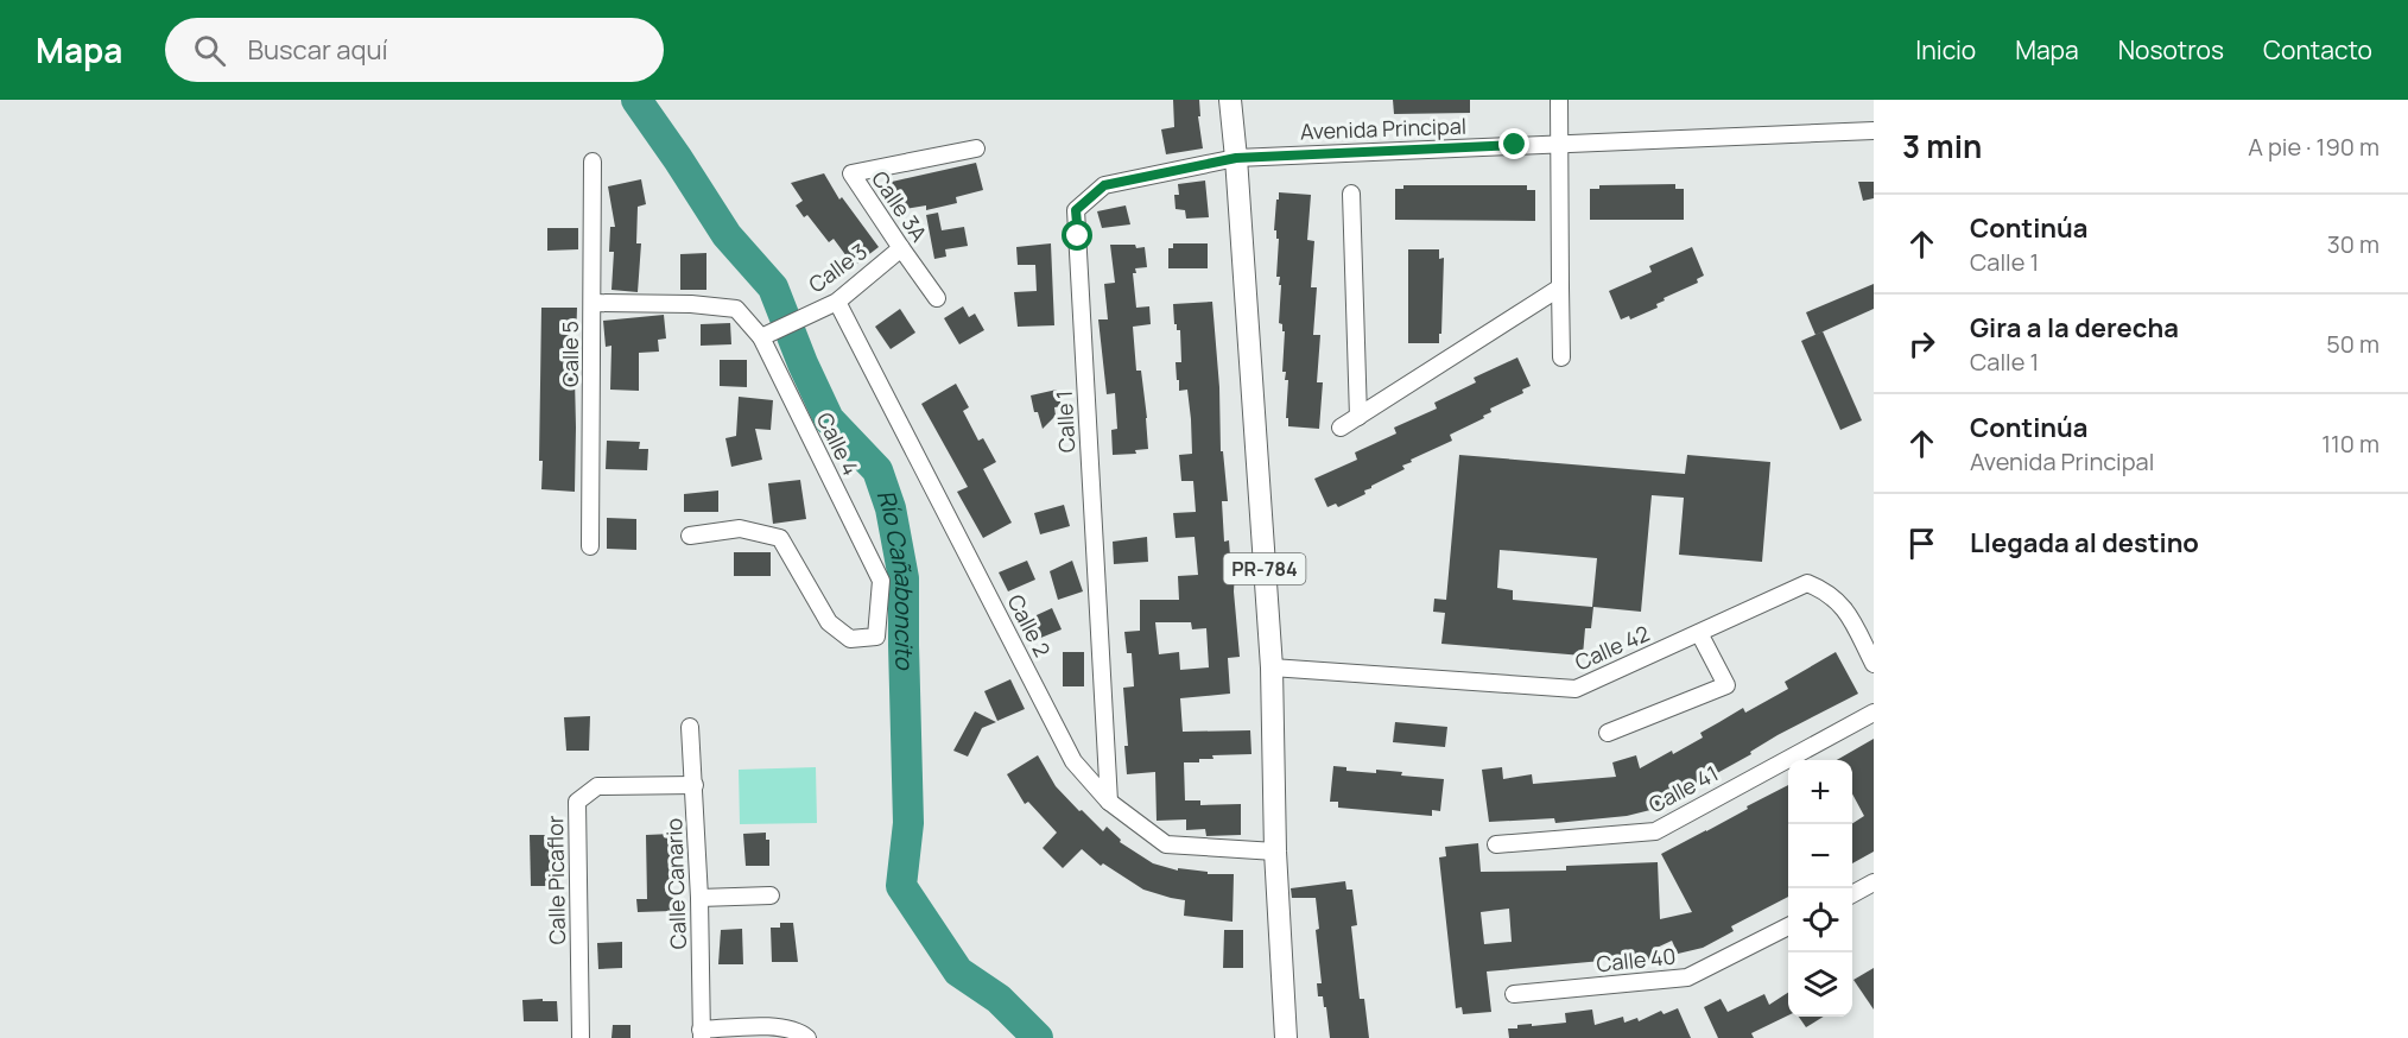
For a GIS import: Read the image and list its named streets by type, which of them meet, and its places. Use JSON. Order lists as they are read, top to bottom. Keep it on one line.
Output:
{"streets":{"main road":["PR-784"],"street":["Avenida Principal","Calle 3A","Calle 3","Calle 5","Calle 1","Calle 4","Calle 2","Calle 42","Calle 41","Calle Picaflor","Calle Canario","Calle 40"]},"crossings":[["Avenida Principal","Calle 1"],["Avenida Principal","PR-784"],["Calle 3A","Calle 3"],["Calle 3","Calle 4"],["Calle 3","Calle 2"],["Calle 5","Calle 4"],["Calle 1","PR-784"],["Calle 1","Calle 2"],["PR-784","Calle 2"],["PR-784","Calle 42"],["Calle Picaflor","Calle Canario"]],"water":["Río Cañaboncito"],"page":{"header":"Mapa","search":"Buscar aquí","nav":["Inicio","Mapa","Nosotros","Contacto"],"heading":["3 min","A pie · 190 m"],"list":[["Continúa","Calle 1","30 m"],["Gira a la derecha","Calle 1","50 m"],["Continúa","Avenida Principal","110 m"],"Llegada al destino"],"map_buttons":["+","−"]}}
